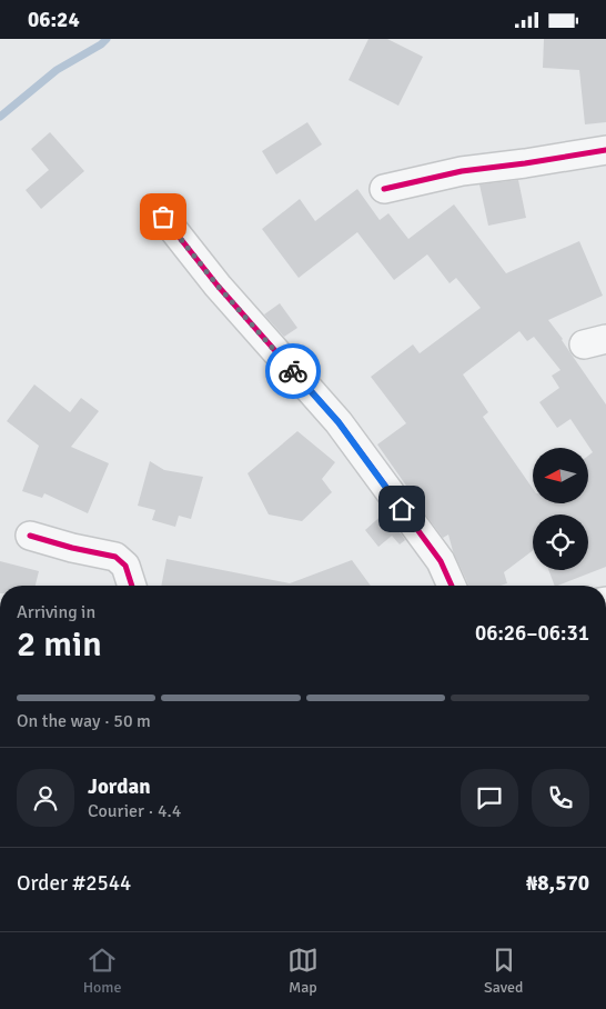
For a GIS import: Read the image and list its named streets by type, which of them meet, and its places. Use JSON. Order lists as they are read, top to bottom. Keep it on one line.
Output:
{"north":"left","page":{"status":"06:24","heading":["2 min","Arriving in","06:26–06:31"],"panel":["Jordan","Courier · 4.4","Order #2544","₦8,570"],"bar":"On the way · 50 m","tabs":["Home","Map","Saved"]}}
